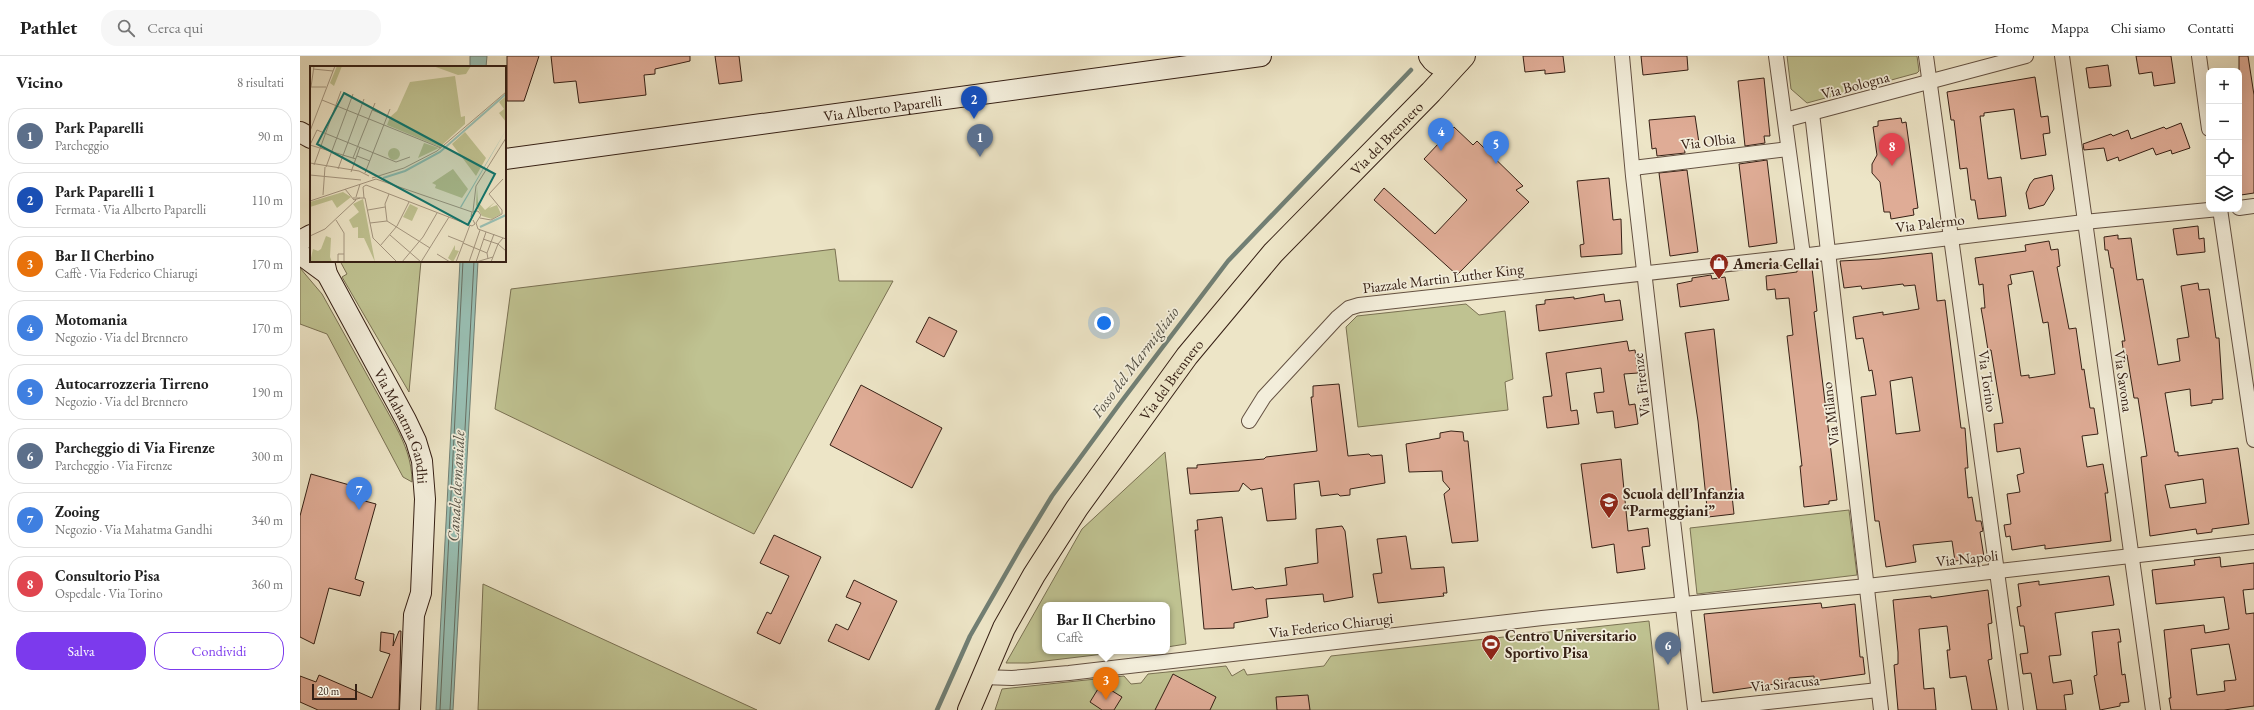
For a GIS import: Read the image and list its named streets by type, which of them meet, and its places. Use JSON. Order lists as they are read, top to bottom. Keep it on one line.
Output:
{"streets":{"main road":["Via Alberto Paparelli","Via del Brennero","Via Mahatma Gandhi"],"street":["Via Bologna","Via Olbia","Via Palermo","Piazzale Martin Luther King","Via Torino","Via Savona","Via Firenze","Via Milano","Via Napoli","Via Federico Chiarugi","Via Siracusa"]},"crossings":[["Via Bologna","Via Torino"],["Via Bologna","Via Milano"],["Via del Brennero","Via Federico Chiarugi"],["Via Olbia","Via Firenze"],["Via Palermo","Piazzale Martin Luther King"],["Via Palermo","Via Torino"],["Via Palermo","Via Savona"],["Via Palermo","Via Firenze"],["Via Palermo","Via Milano"],["Piazzale Martin Luther King","Via Firenze"],["Via Torino","Via Napoli"],["Via Savona","Via Napoli"],["Via Firenze","Via Napoli"],["Via Firenze","Via Federico Chiarugi"],["Via Firenze","Via Siracusa"],["Via Milano","Via Napoli"],["Via Milano","Via Siracusa"],["Via Napoli","Via Federico Chiarugi"]],"water":["Fosso del Marmigliaio","Canale demaniale"],"places":{"shop":["Ameria Cellai"],"school or university":["Scuola dell’Infanzia “Parmeggiani”"],"sports":["Centro Universitario Sportivo Pisa"]},"scale_bar":"20 m","page":{"header":"Pathlet","search":"Cerca qui","nav":["Home","Mappa","Chi siamo","Contatti"],"heading":["Vicino","8 risultati"],"map_buttons":["+","−"],"pins":["2","4","1","5","8","7","6","3"],"list":[{"mark":"1","name":"Park Paparelli","note":"Parcheggio","value":"90 m"},{"mark":"2","name":"Park Paparelli 1","note":"Fermata · Via Alberto Paparelli","value":"110 m"},{"mark":"3","name":"Bar Il Cherbino","note":"Caffè · Via Federico Chiarugi","value":"170 m"},{"mark":"4","name":"Motomania","note":"Negozio · Via del Brennero","value":"170 m"},{"mark":"5","name":"Autocarrozzeria Tirreno","note":"Negozio · Via del Brennero","value":"190 m"},{"mark":"6","name":"Parcheggio di Via Firenze","note":"Parcheggio · Via Firenze","value":"300 m"},{"mark":"7","name":"Zooing","note":"Negozio · Via Mahatma Gandhi","value":"340 m"},{"mark":"8","name":"Consultorio Pisa","note":"Ospedale · Via Torino","value":"360 m"}],"popup":["Bar Il Cherbino","Caffè"],"buttons":["Salva","Condividi"],"scale":"20 m"}}
